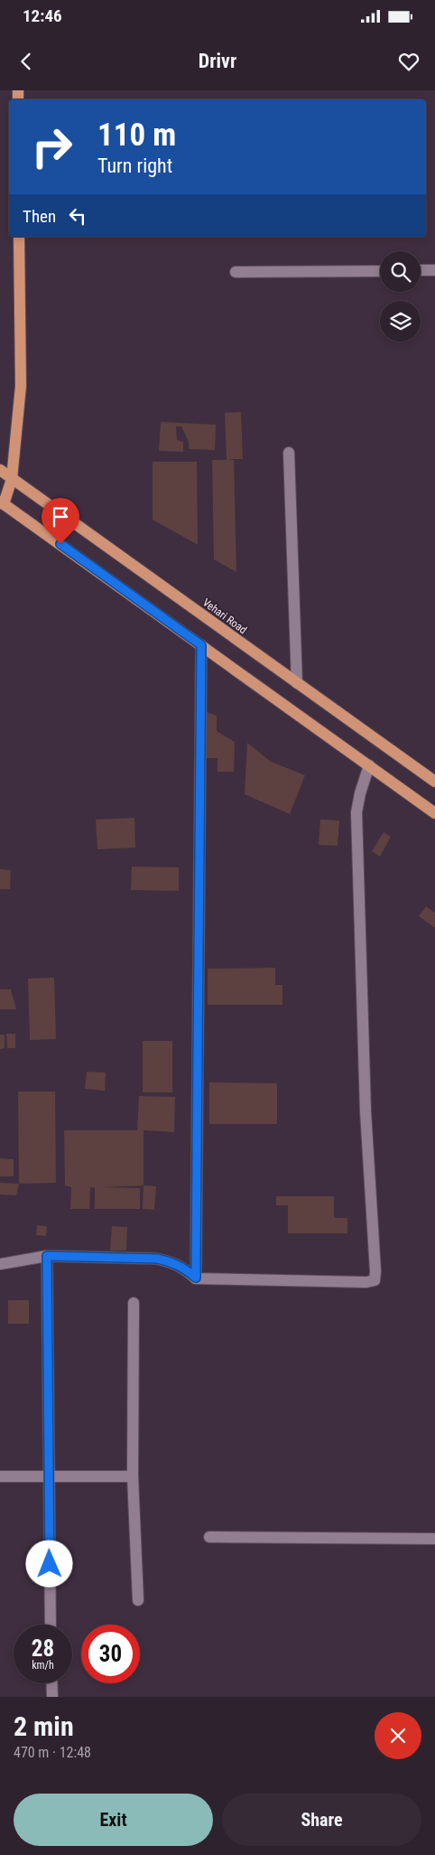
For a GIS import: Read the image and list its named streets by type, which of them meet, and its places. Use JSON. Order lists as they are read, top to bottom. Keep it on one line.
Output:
{"streets":{"main road":["Vehari Road"]},"page":{"status":"12:46","header":"Drivr","turn":["110 m","Turn right"],"then":"Then","speed":"28 km/h","limit":"30","heading":["2 min","470 m · 12:48"],"buttons":["Exit","Share"]}}
